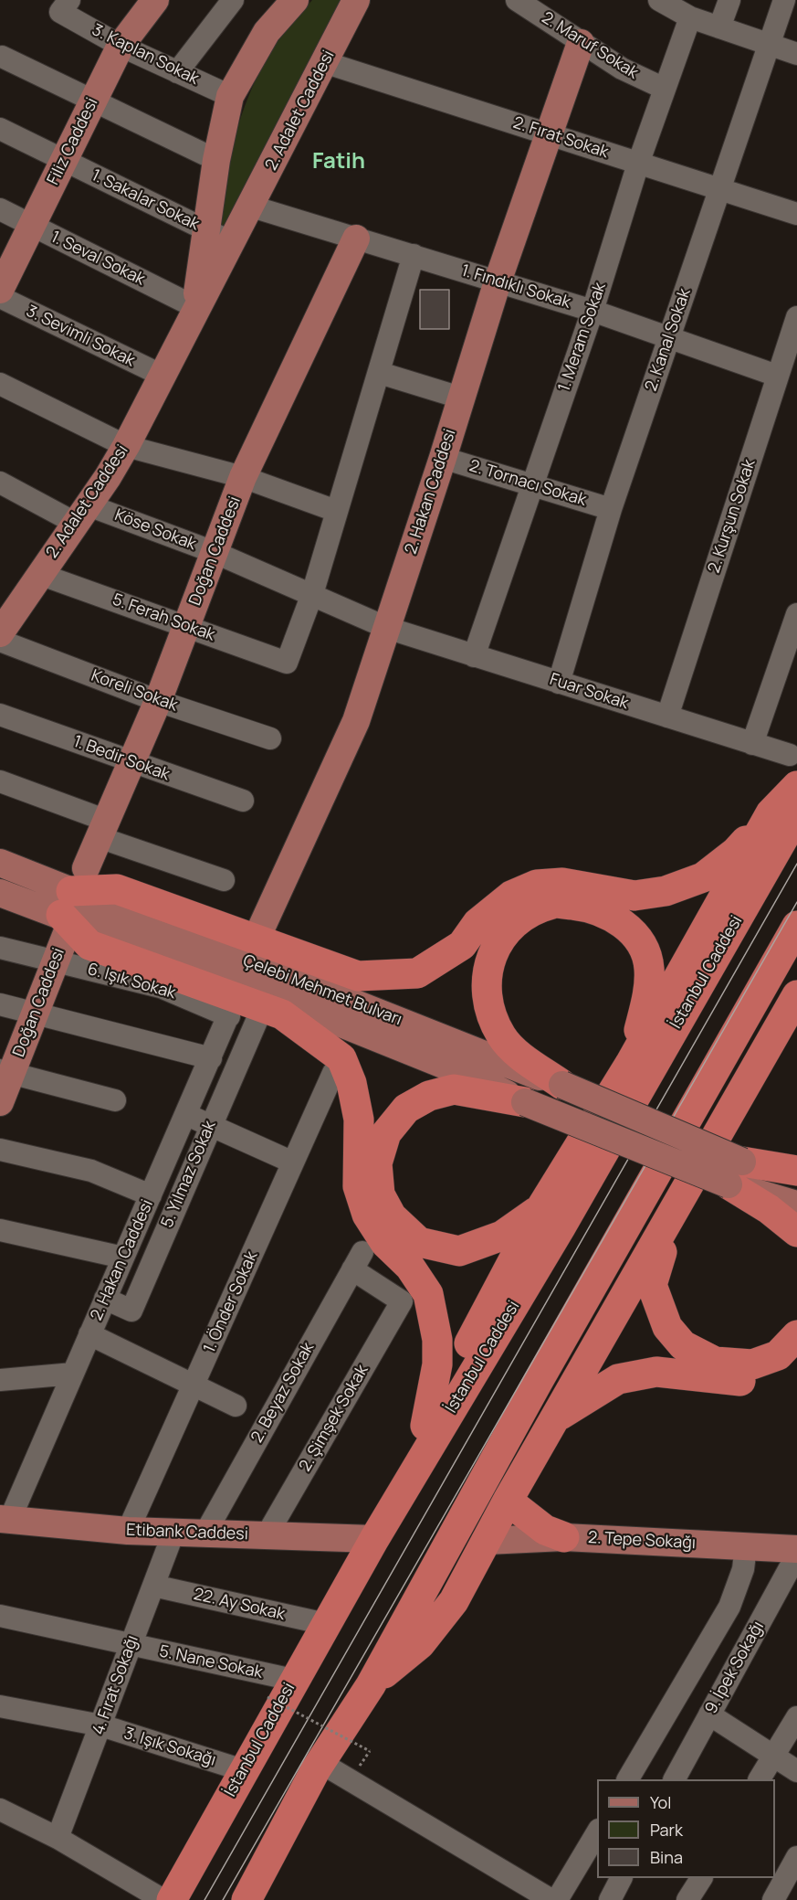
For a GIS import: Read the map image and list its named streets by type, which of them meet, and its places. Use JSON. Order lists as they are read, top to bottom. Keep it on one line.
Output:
{"streets":{"highway":["İstanbul Caddesi"],"main road":["2. Adalet Caddesi","Filiz Caddesi","2. Hakan Caddesi","Doğan Caddesi","Çelebi Mehmet Bulvarı","Etibank Caddesi","2. Tepe Sokağı"],"street":["2. Maruf Sokak","3. Kaplan Sokak","2. Fırat Sokak","1. Sakalar Sokak","1. Seval Sokak","1. Fındıklı Sokak","3. Sevimli Sokak","1. Meram Sokak","2. Kanal Sokak","2. Tornacı Sokak","2. Kurşun Sokak","Köse Sokak","5. Ferah Sokak","Koreli Sokak","Fuar Sokak","1. Bedir Sokak","6. Işık Sokak","5. Yılmaz Sokak","1. Önder Sokak","2. Beyaz Sokak","2. Şimşek Sokak","22. Ay Sokak","5. Nane Sokak","9. İpek Sokağı","4. Fırat Sokağı","3. Işık Sokağı"]},"crossings":[["2. Maruf Sokak","1. Meram Sokak"],["2. Maruf Sokak","2. Hakan Caddesi"],["3. Kaplan Sokak","2. Adalet Caddesi"],["3. Kaplan Sokak","Filiz Caddesi"],["2. Adalet Caddesi","2. Fırat Sokak"],["2. Adalet Caddesi","1. Sakalar Sokak"],["2. Adalet Caddesi","1. Seval Sokak"],["2. Adalet Caddesi","1. Fındıklı Sokak"],["2. Adalet Caddesi","3. Sevimli Sokak"],["2. Adalet Caddesi","Köse Sokak"],["2. Adalet Caddesi","5. Ferah Sokak"],["2. Fırat Sokak","1. Meram Sokak"],["2. Fırat Sokak","2. Kanal Sokak"],["2. Fırat Sokak","2. Hakan Caddesi"],["Filiz Caddesi","1. Sakalar Sokak"],["Filiz Caddesi","1. Seval Sokak"],["1. Fındıklı Sokak","1. Meram Sokak"],["1. Fındıklı Sokak","2. Kanal Sokak"],["1. Fındıklı Sokak","2. Hakan Caddesi"],["1. Fındıklı Sokak","2. Kurşun Sokak"],["1. Fındıklı Sokak","Doğan Caddesi"],["1. Meram Sokak","2. Tornacı Sokak"],["1. Meram Sokak","Fuar Sokak"],["2. Kanal Sokak","2. Tornacı Sokak"],["2. Kanal Sokak","Fuar Sokak"],["2. Tornacı Sokak","2. Hakan Caddesi"],["2. Hakan Caddesi","Köse Sokak"],["2. Hakan Caddesi","Fuar Sokak"],["2. Hakan Caddesi","6. Işık Sokak"],["2. Hakan Caddesi","5. Yılmaz Sokak"],["2. Hakan Caddesi","Etibank Caddesi"],["2. Kurşun Sokak","Fuar Sokak"],["Köse Sokak","Doğan Caddesi"],["Köse Sokak","5. Ferah Sokak"],["Köse Sokak","Fuar Sokak"],["Doğan Caddesi","5. Ferah Sokak"],["Doğan Caddesi","Koreli Sokak"],["Doğan Caddesi","1. Bedir Sokak"],["Doğan Caddesi","6. Işık Sokak"],["Doğan Caddesi","Çelebi Mehmet Bulvarı"],["İstanbul Caddesi","Etibank Caddesi"],["İstanbul Caddesi","22. Ay Sokak"],["İstanbul Caddesi","5. Nane Sokak"],["İstanbul Caddesi","3. Işık Sokağı"],["1. Önder Sokak","Etibank Caddesi"],["2. Beyaz Sokak","2. Şimşek Sokak"],["2. Beyaz Sokak","Etibank Caddesi"],["2. Şimşek Sokak","Etibank Caddesi"],["Etibank Caddesi","4. Fırat Sokağı"],["22. Ay Sokak","4. Fırat Sokağı"],["5. Nane Sokak","4. Fırat Sokağı"],["4. Fırat Sokağı","3. Işık Sokağı"]],"districts":["Fatih"],"legend":["Yol","Park","Bina"]}
